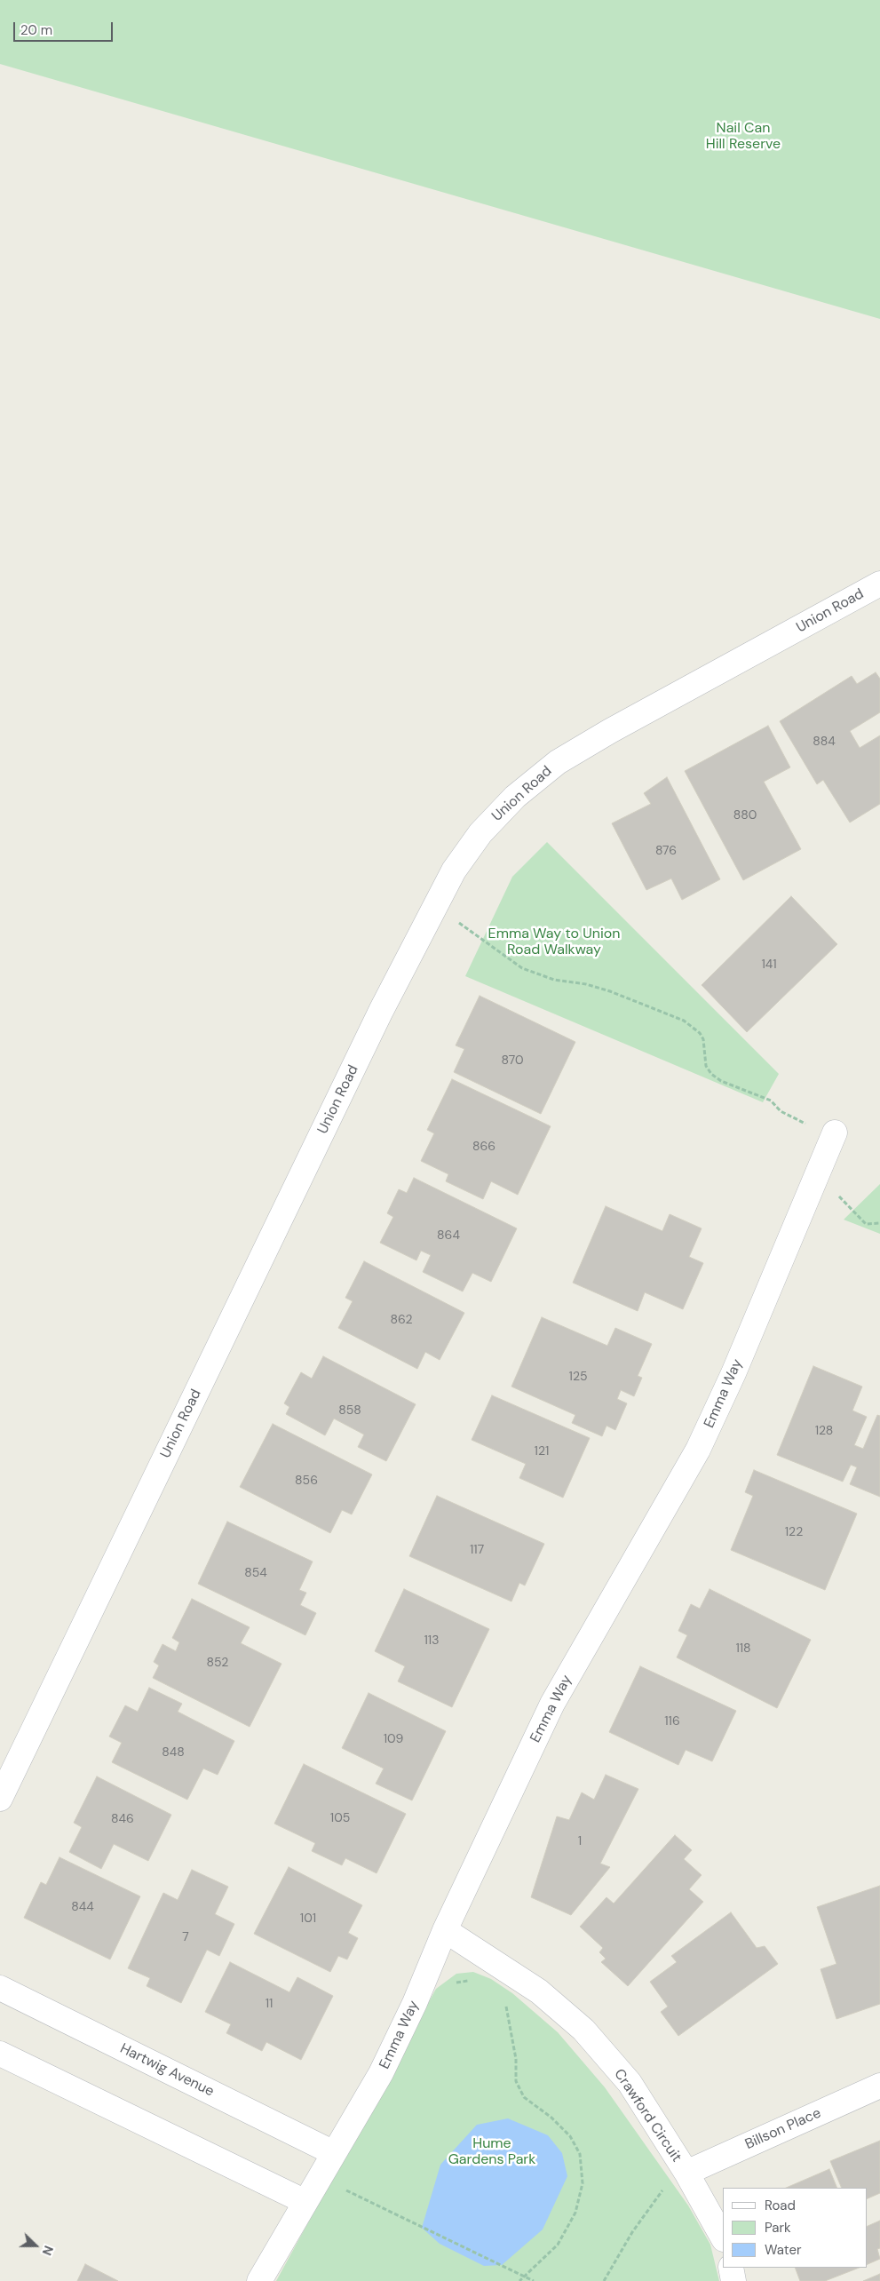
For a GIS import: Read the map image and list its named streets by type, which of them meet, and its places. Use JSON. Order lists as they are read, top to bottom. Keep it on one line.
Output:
{"streets":{"street":["Union Road","Emma Way","Hartwig Avenue","Crawford Circuit","Billson Place"]},"crossings":[["Emma Way","Hartwig Avenue"],["Emma Way","Crawford Circuit"],["Crawford Circuit","Billson Place"]],"parks":["Nail Can Hill Reserve","Emma Way to Union Road Walkway","Hume Gardens Park"],"house_numbers":["884","880","876","141","870","866","864","862","125","858","128","121","856","122","117","854","113","118","852","116","109","848","105","846","1","844","101","7","11"],"legend":["Road","Park","Water"],"scale_bar":"20 m","north":"right"}
